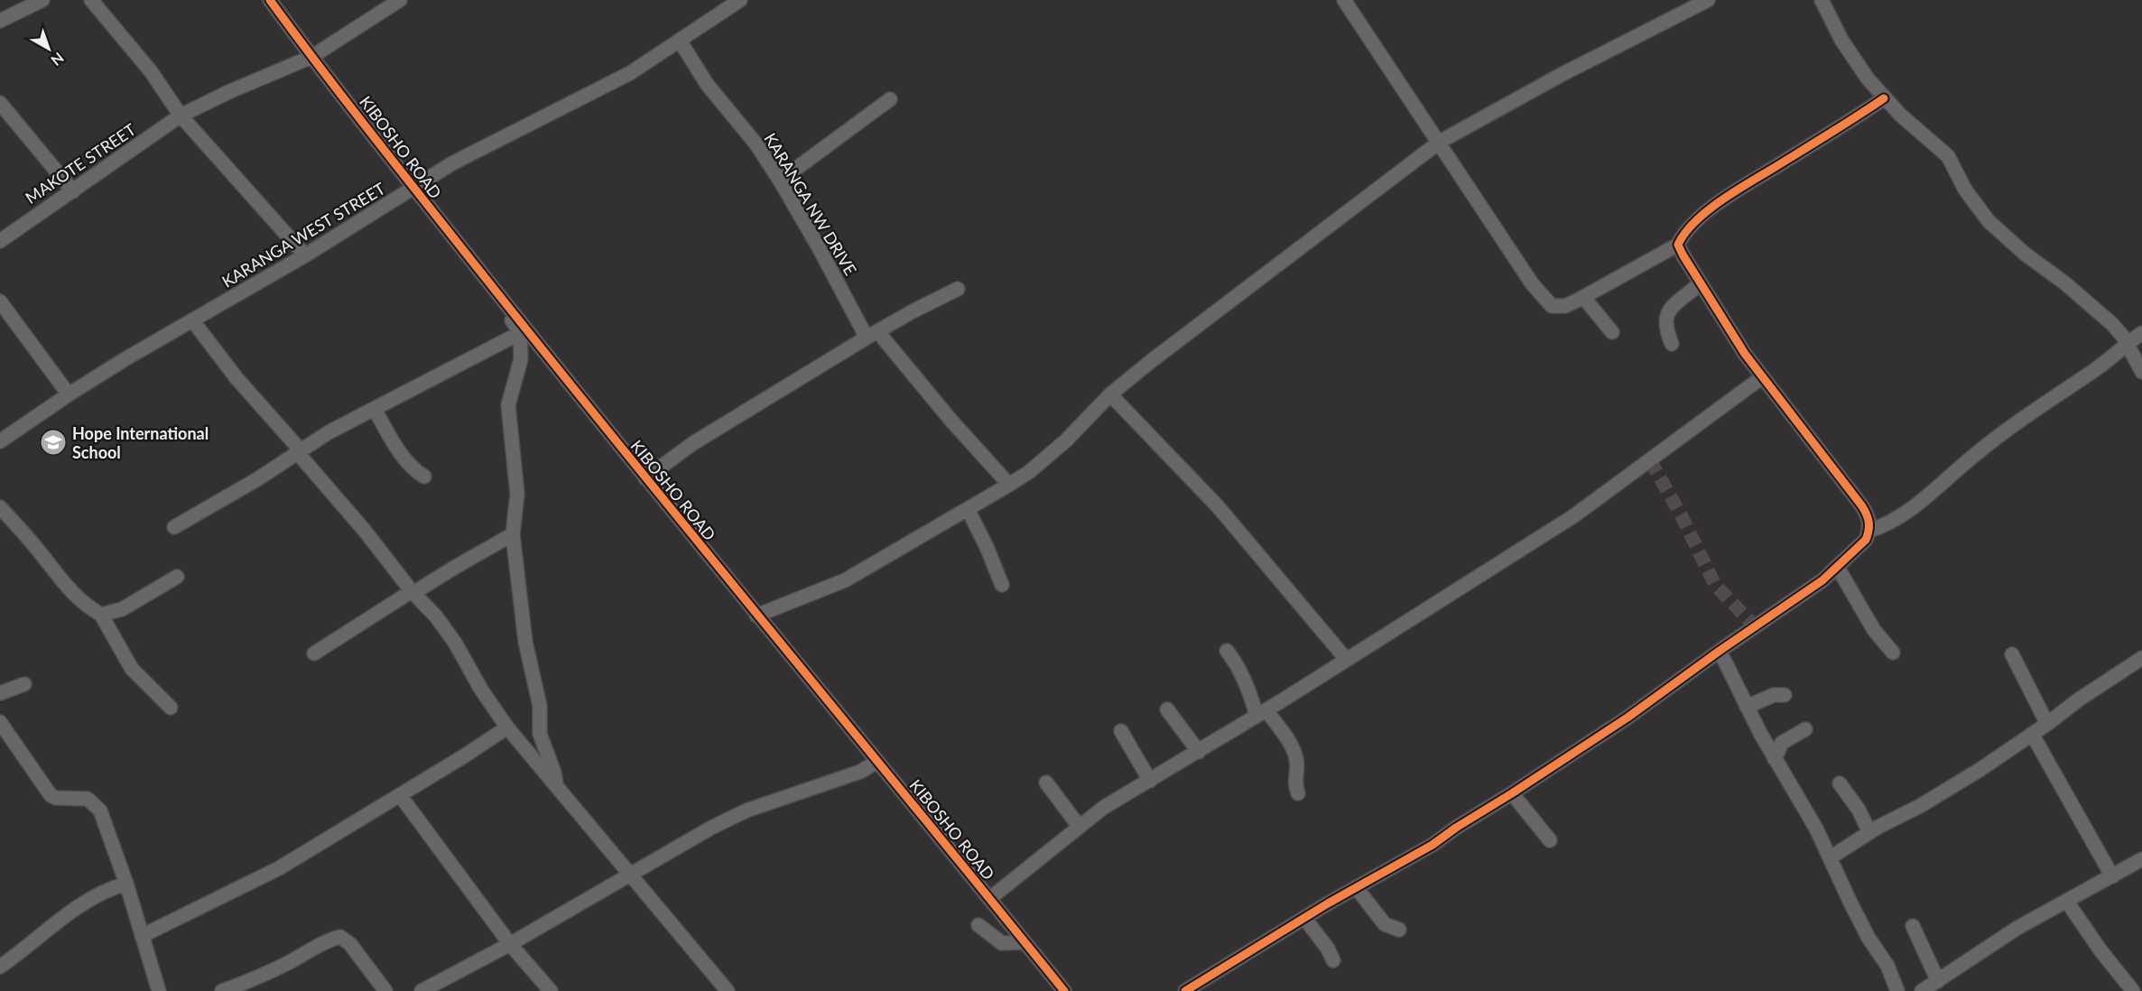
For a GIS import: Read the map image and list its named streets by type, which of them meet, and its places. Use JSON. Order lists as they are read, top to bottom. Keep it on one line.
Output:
{"streets":{"street":["KIBOSHO ROAD","MAKOTE STREET","KARANGA NW DRIVE","KARANGA WEST STREET"]},"crossings":[["KIBOSHO ROAD","MAKOTE STREET"],["KIBOSHO ROAD","KARANGA WEST STREET"],["KARANGA NW DRIVE","KARANGA WEST STREET"]],"places":{"school or university":["Hope International School"]},"north":"bottom right"}
